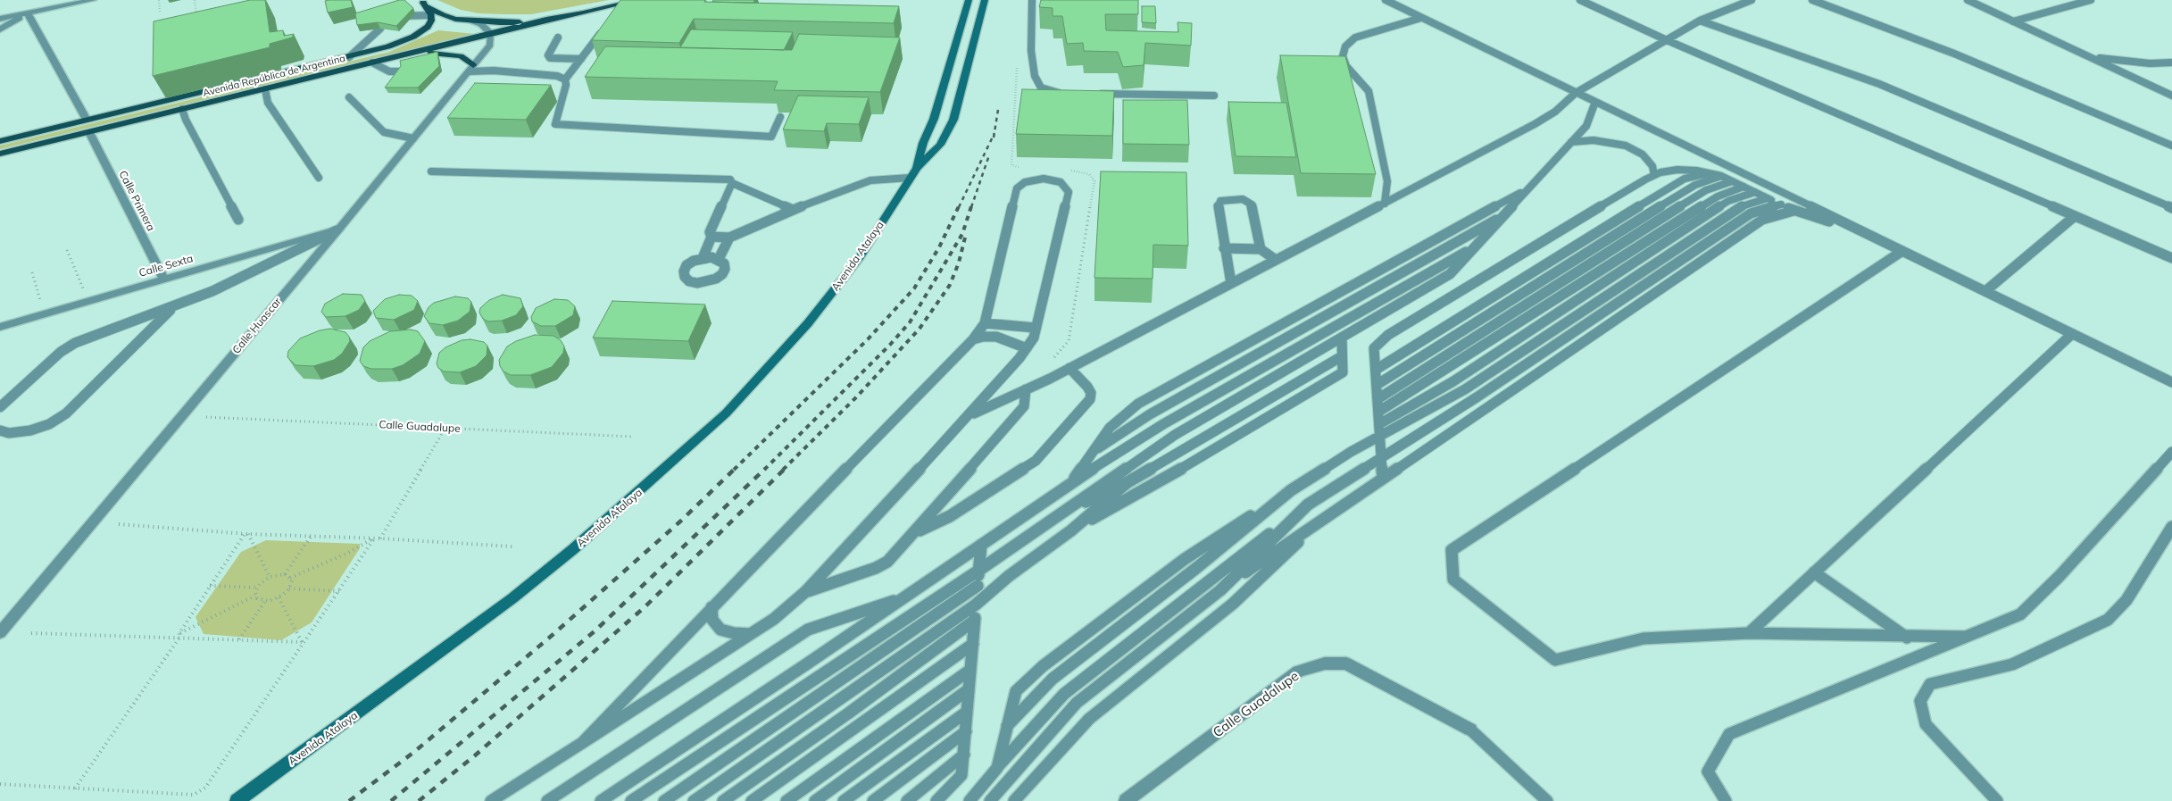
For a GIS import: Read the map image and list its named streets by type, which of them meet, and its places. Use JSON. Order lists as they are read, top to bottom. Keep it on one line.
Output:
{"streets":{"main road":["Avenida República de Argentina","Avenida Atalaya"],"street":["Calle Primera","Calle Sexta","Calle Huascar","Calle Guadalupe"]},"crossings":[["Avenida República de Argentina","Calle Primera"],["Avenida República de Argentina","Calle Huascar"],["Calle Primera","Calle Sexta"],["Calle Sexta","Calle Huascar"]]}
